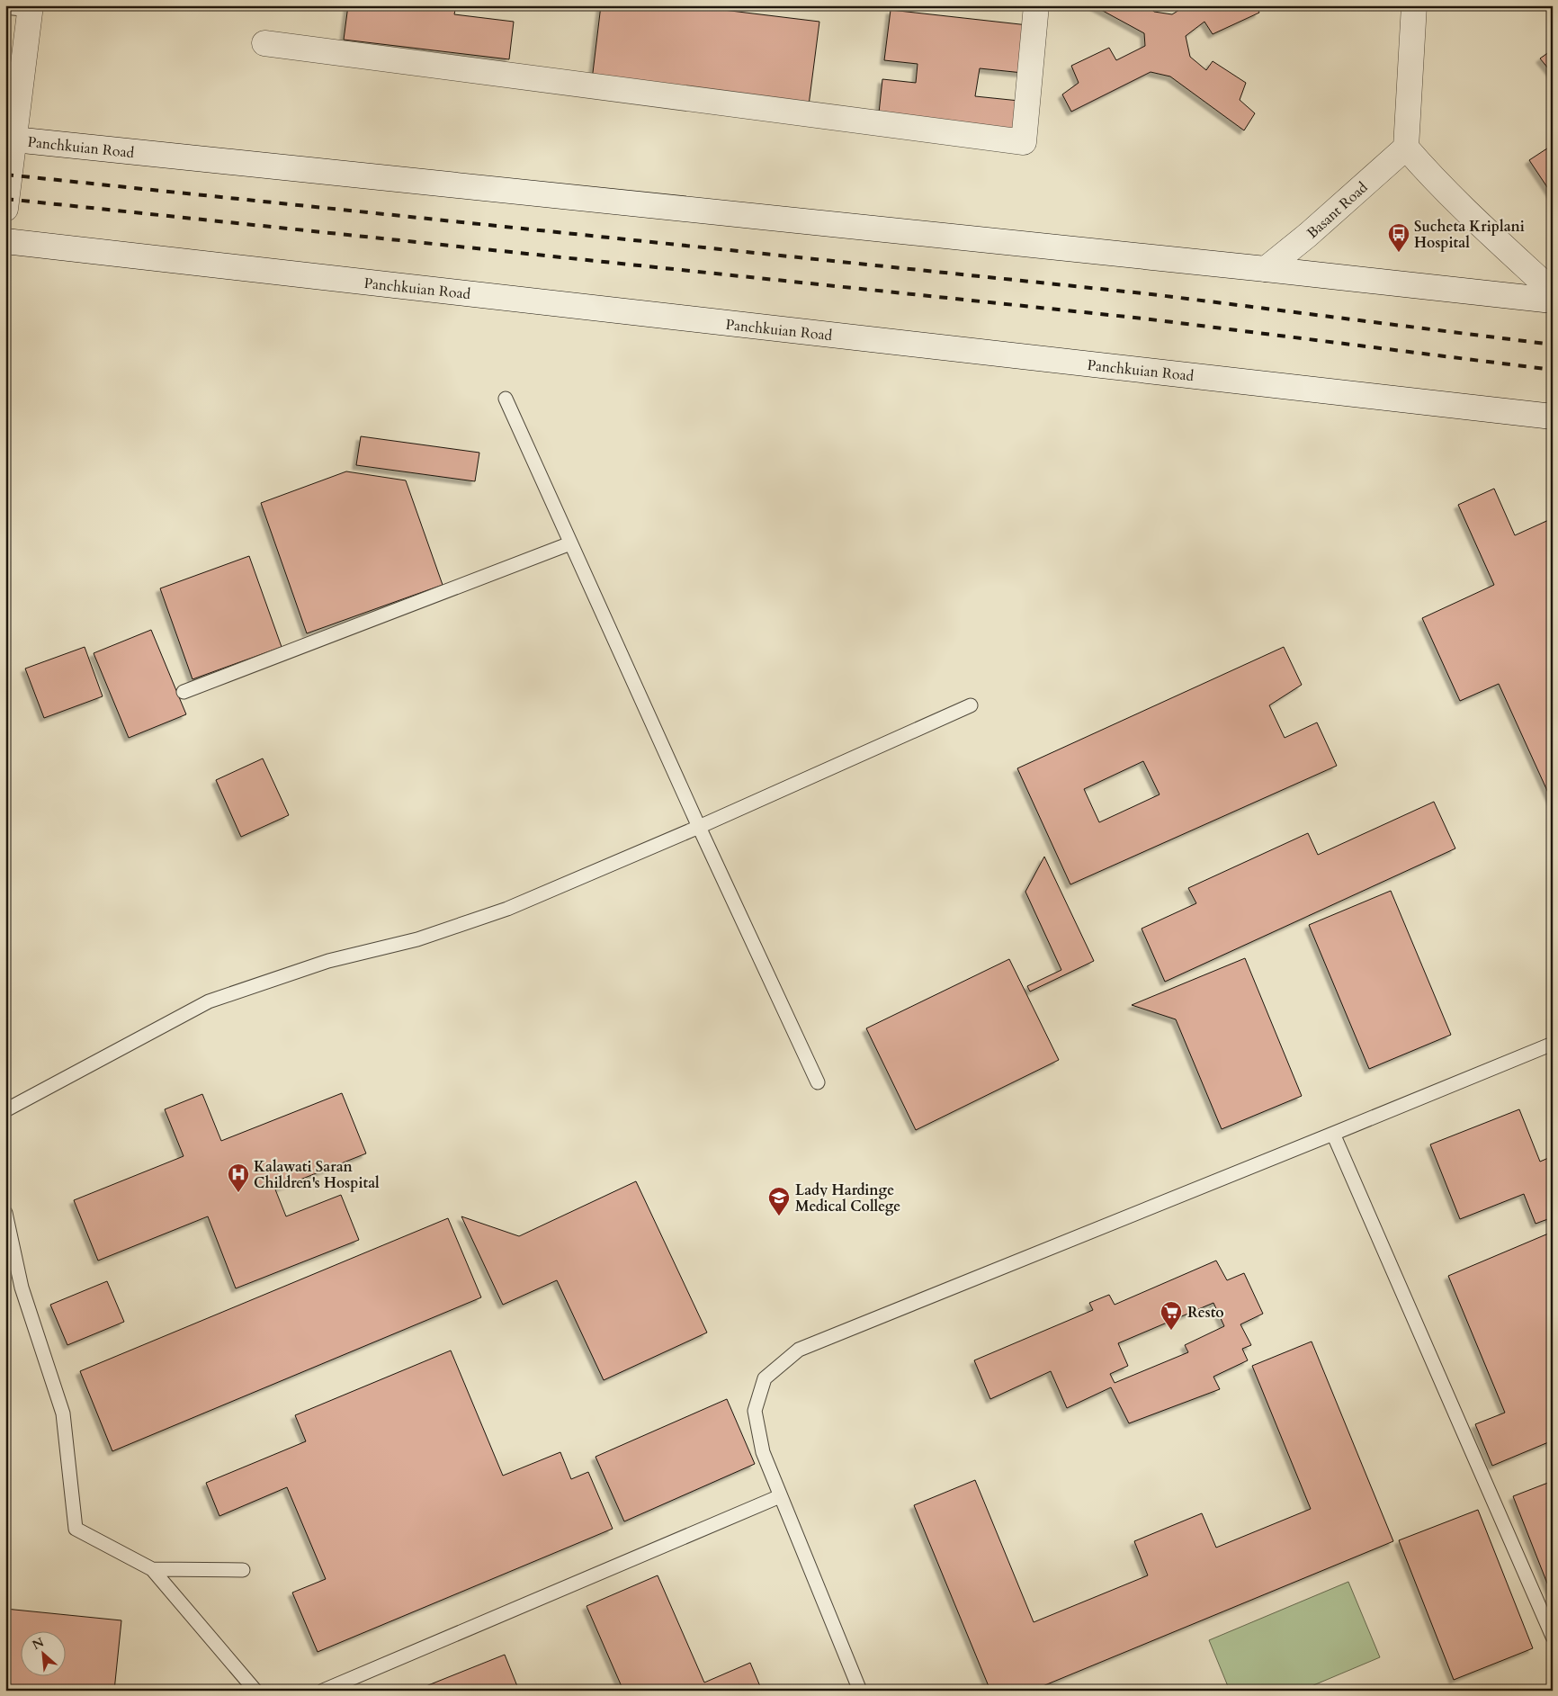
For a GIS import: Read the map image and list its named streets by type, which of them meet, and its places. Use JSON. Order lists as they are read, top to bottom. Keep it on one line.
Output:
{"streets":{"main road":["Panchkuian Road","Basant Road"]},"crossings":[["Panchkuian Road","Basant Road"]],"places":{"bus stop":["Sucheta Kriplani Hospital"],"hospital":["Kalawati Saran Children's Hospital"],"school or university":["Lady Hardinge Medical College"],"supermarket":["Resto"]},"north":"top left"}
